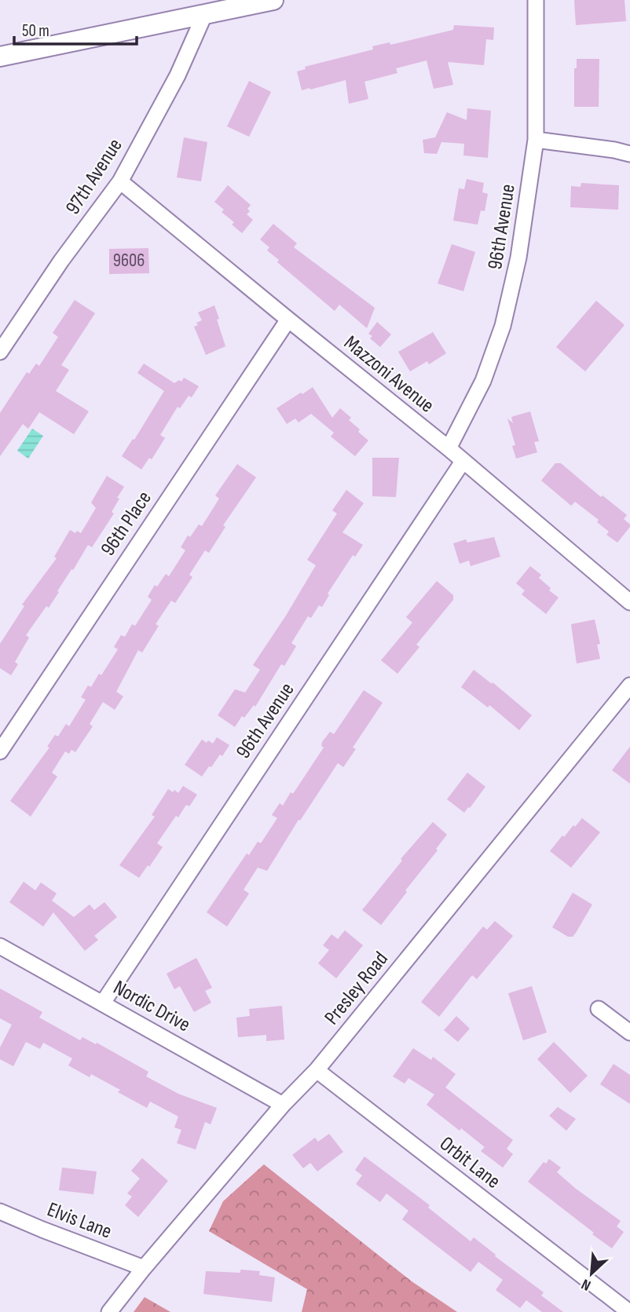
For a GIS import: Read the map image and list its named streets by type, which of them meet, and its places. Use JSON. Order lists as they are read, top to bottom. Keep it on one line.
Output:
{"streets":{"street":["97th Avenue","96th Avenue","Mazzoni Avenue","96th Place","Presley Road","Nordic Drive","Orbit Lane","Elvis Lane"]},"crossings":[["97th Avenue","Mazzoni Avenue"],["96th Avenue","Mazzoni Avenue"],["96th Avenue","Nordic Drive"],["Mazzoni Avenue","96th Place"],["Presley Road","Nordic Drive"],["Presley Road","Orbit Lane"],["Presley Road","Elvis Lane"]],"house_numbers":["9606"],"scale_bar":"50 m","north":"bottom left"}
